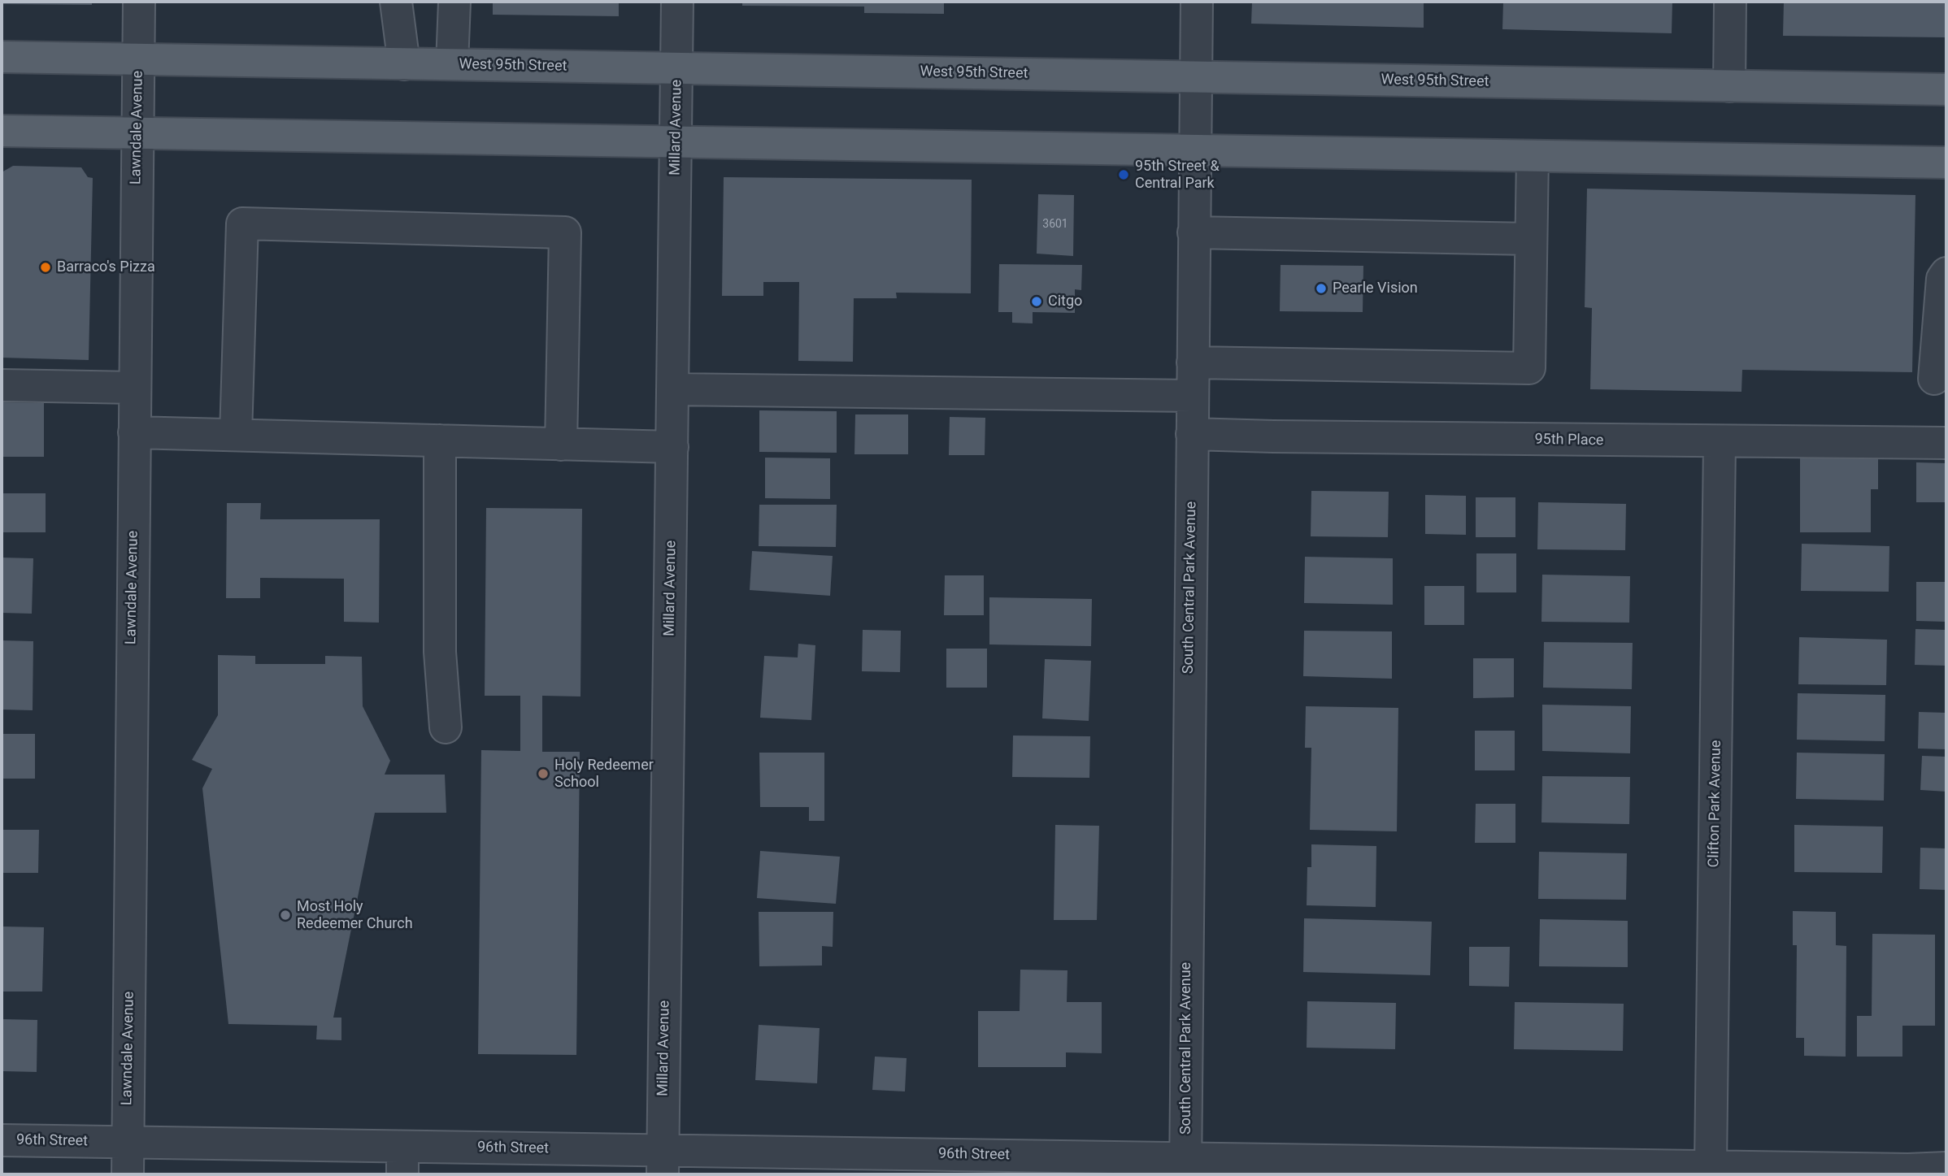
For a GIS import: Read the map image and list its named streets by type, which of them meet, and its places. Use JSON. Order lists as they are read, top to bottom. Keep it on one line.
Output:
{"streets":{"main road":["West 95th Street"],"street":["Lawndale Avenue","Millard Avenue","95th Place","South Central Park Avenue","Clifton Park Avenue","96th Street"]},"crossings":[["West 95th Street","Lawndale Avenue"],["West 95th Street","Millard Avenue"],["West 95th Street","South Central Park Avenue"],["Lawndale Avenue","96th Street"],["Millard Avenue","96th Street"],["95th Place","South Central Park Avenue"],["95th Place","Clifton Park Avenue"],["South Central Park Avenue","96th Street"],["Clifton Park Avenue","96th Street"]],"places":["95th Street & Central Park","Barraco's Pizza","Pearle Vision","Citgo","Holy Redeemer School","Most Holy Redeemer Church"],"house_numbers":["3601"]}
